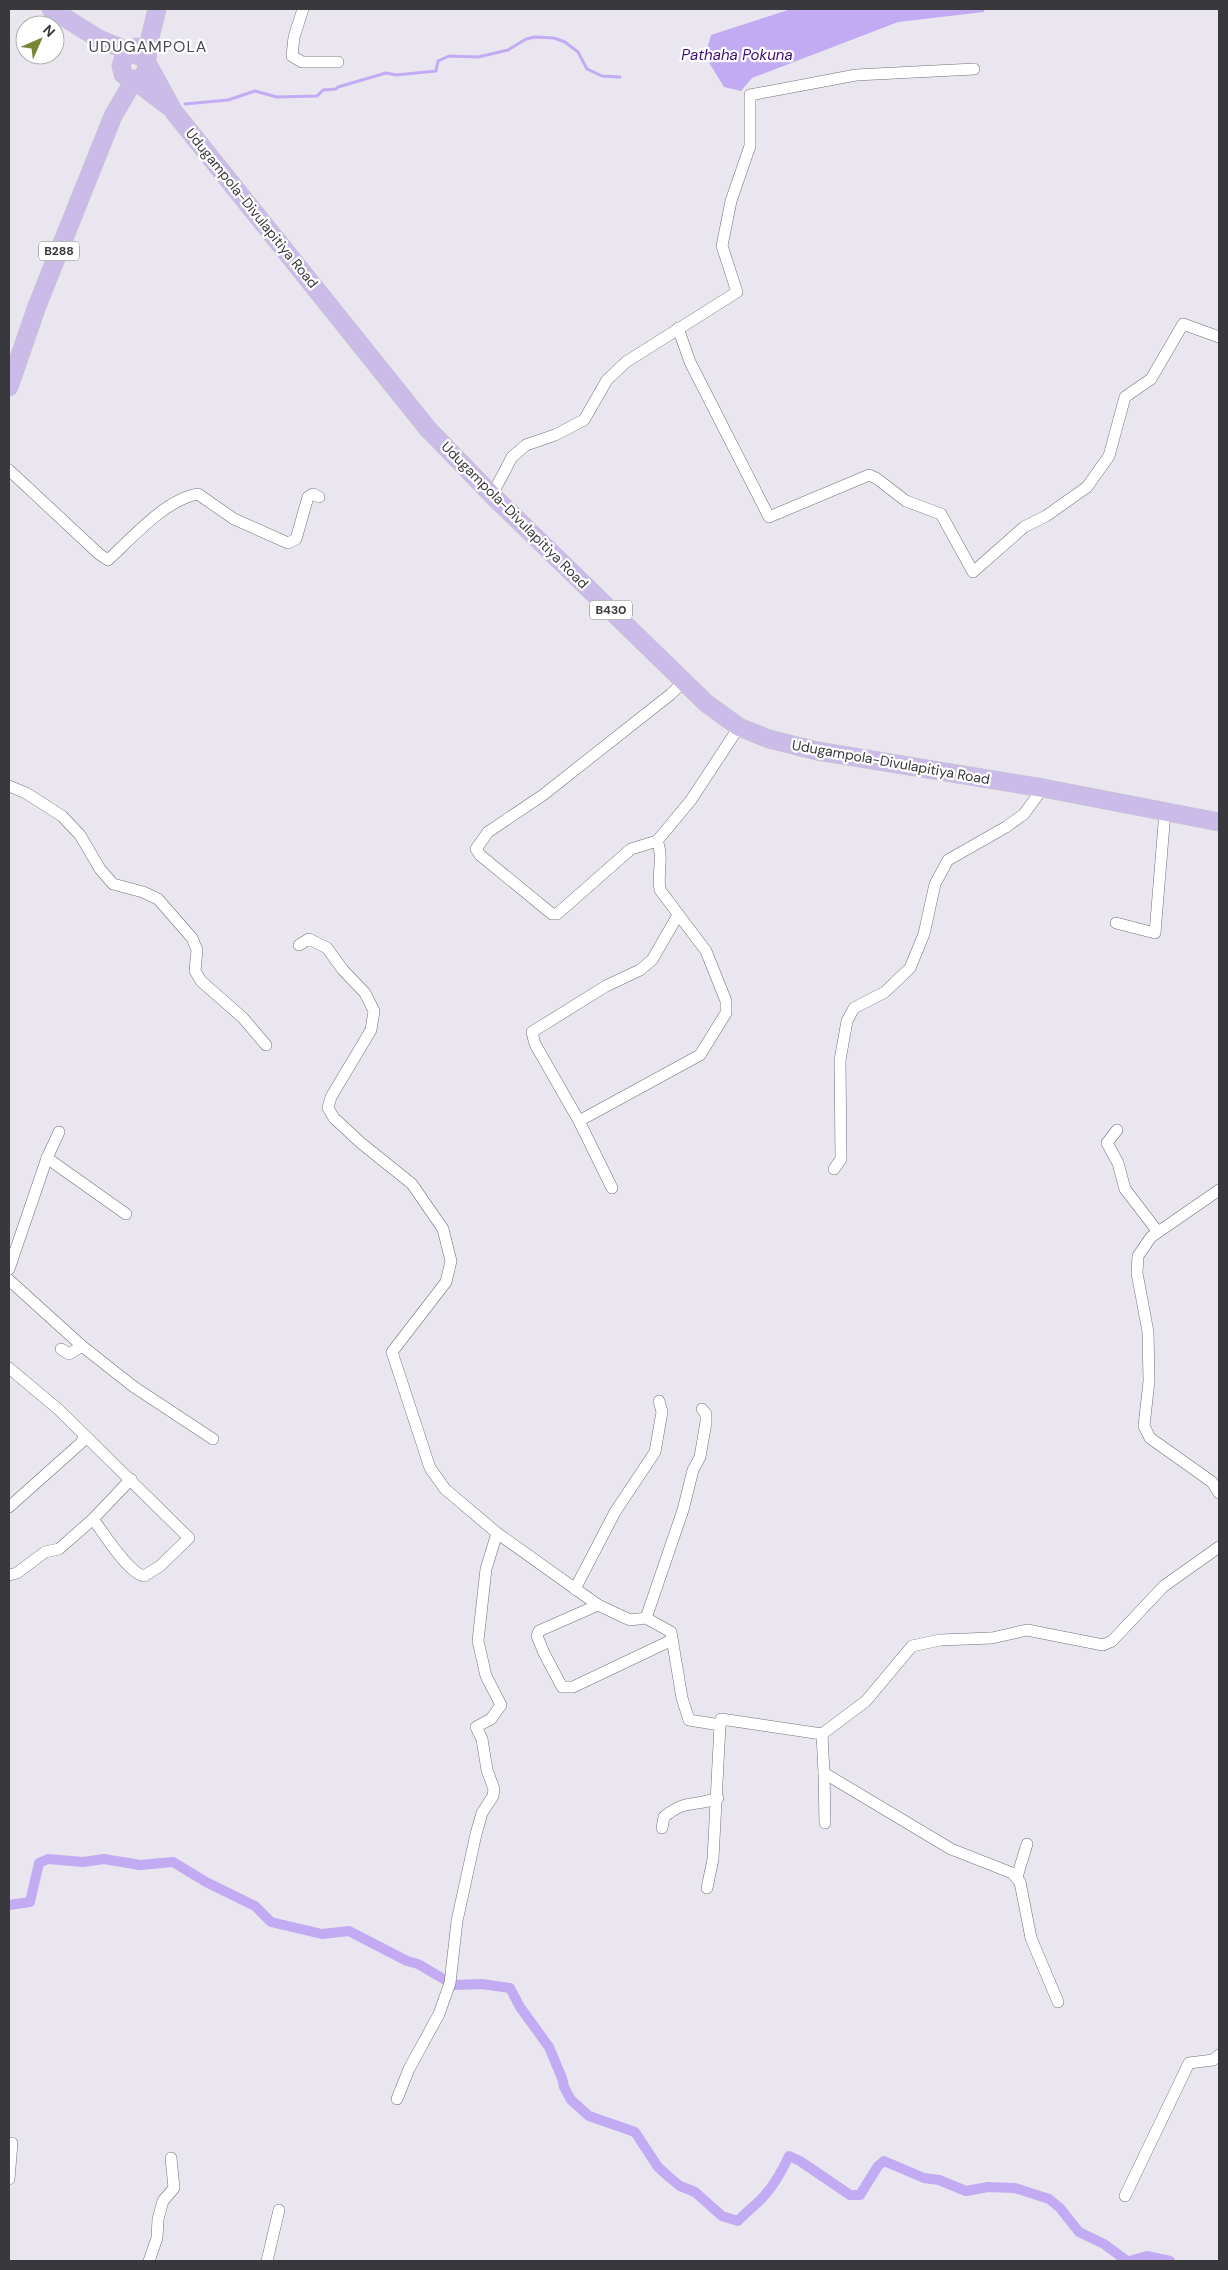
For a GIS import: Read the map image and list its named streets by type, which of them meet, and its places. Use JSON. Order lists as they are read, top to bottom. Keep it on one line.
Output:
{"streets":{"main road":["Udugampola-Divulapitiya Road","B288","B430"]},"crossings":[["Udugampola-Divulapitiya Road","B288"]],"districts":["UDUGAMPOLA"],"water":["Pathaha Pokuna"],"north":"top right"}
